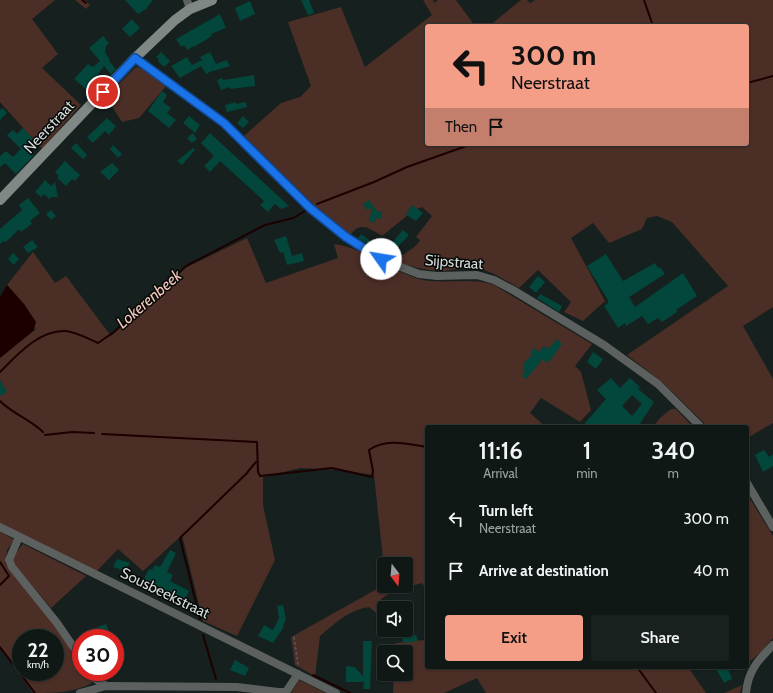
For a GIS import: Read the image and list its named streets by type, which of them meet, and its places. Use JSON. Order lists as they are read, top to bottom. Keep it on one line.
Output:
{"streets":{"street":["Neerstraat","Sijpstraat","Sousbeekstraat"]},"crossings":[["Neerstraat","Sijpstraat"]],"water":["Lokerenbeek"],"north":"bottom","page":{"turn":["300 m","Neerstraat"],"then":"Then","eta":["11:16","Arrival","1","min","340","m"],"list":[{"name":"Turn left","note":"Neerstraat","value":"300 m"},{"name":"Arrive at destination","value":"40 m"}],"buttons":["Exit","Share"],"speed":"22 km/h","limit":"30"}}
